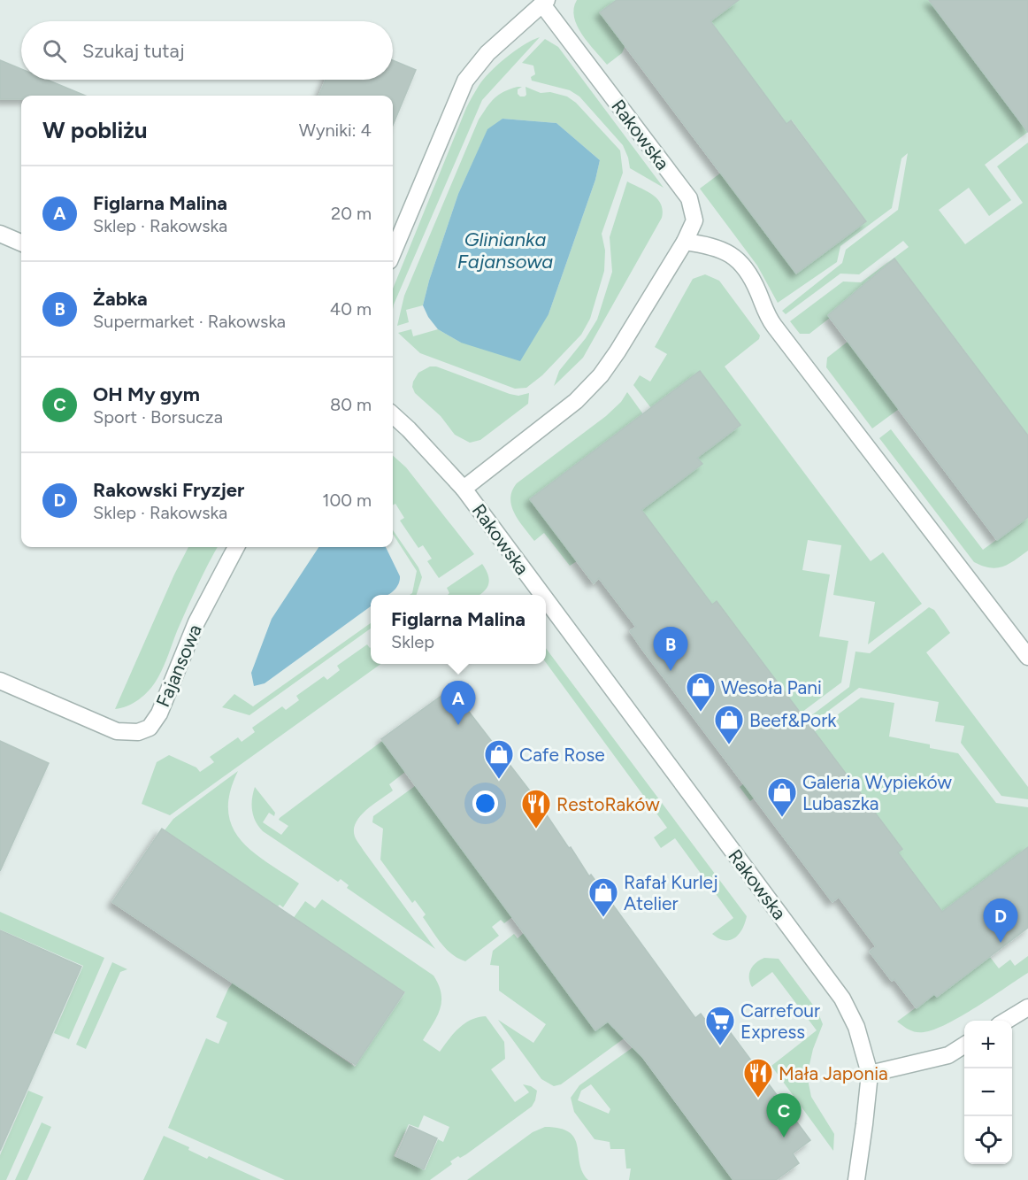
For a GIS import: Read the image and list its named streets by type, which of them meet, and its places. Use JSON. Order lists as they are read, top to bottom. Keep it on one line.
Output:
{"streets":{"street":["Rakowska","Fajansowa"]},"water":["Glinianka Fajansowa"],"places":{"shop":["Wesoła Pani","Beef&Pork","Cafe Rose","Galeria Wypieków Lubaszka","Rafał Kurlej Atelier"],"restaurant":["RestoRaków","Mała Japonia"],"supermarket":["Carrefour Express"]},"page":{"search":"Szukaj tutaj","heading":["W pobliżu","Wyniki: 4"],"list":[{"mark":"A","name":"Figlarna Malina","note":"Sklep · Rakowska","value":"20 m"},{"mark":"B","name":"Żabka","note":"Supermarket · Rakowska","value":"40 m"},{"mark":"C","name":"OH My gym","note":"Sport · Borsucza","value":"80 m"},{"mark":"D","name":"Rakowski Fryzjer","note":"Sklep · Rakowska","value":"100 m"}],"popup":["Figlarna Malina","Sklep"],"pins":["B","A","D","C"],"map_buttons":["+","−"]}}
